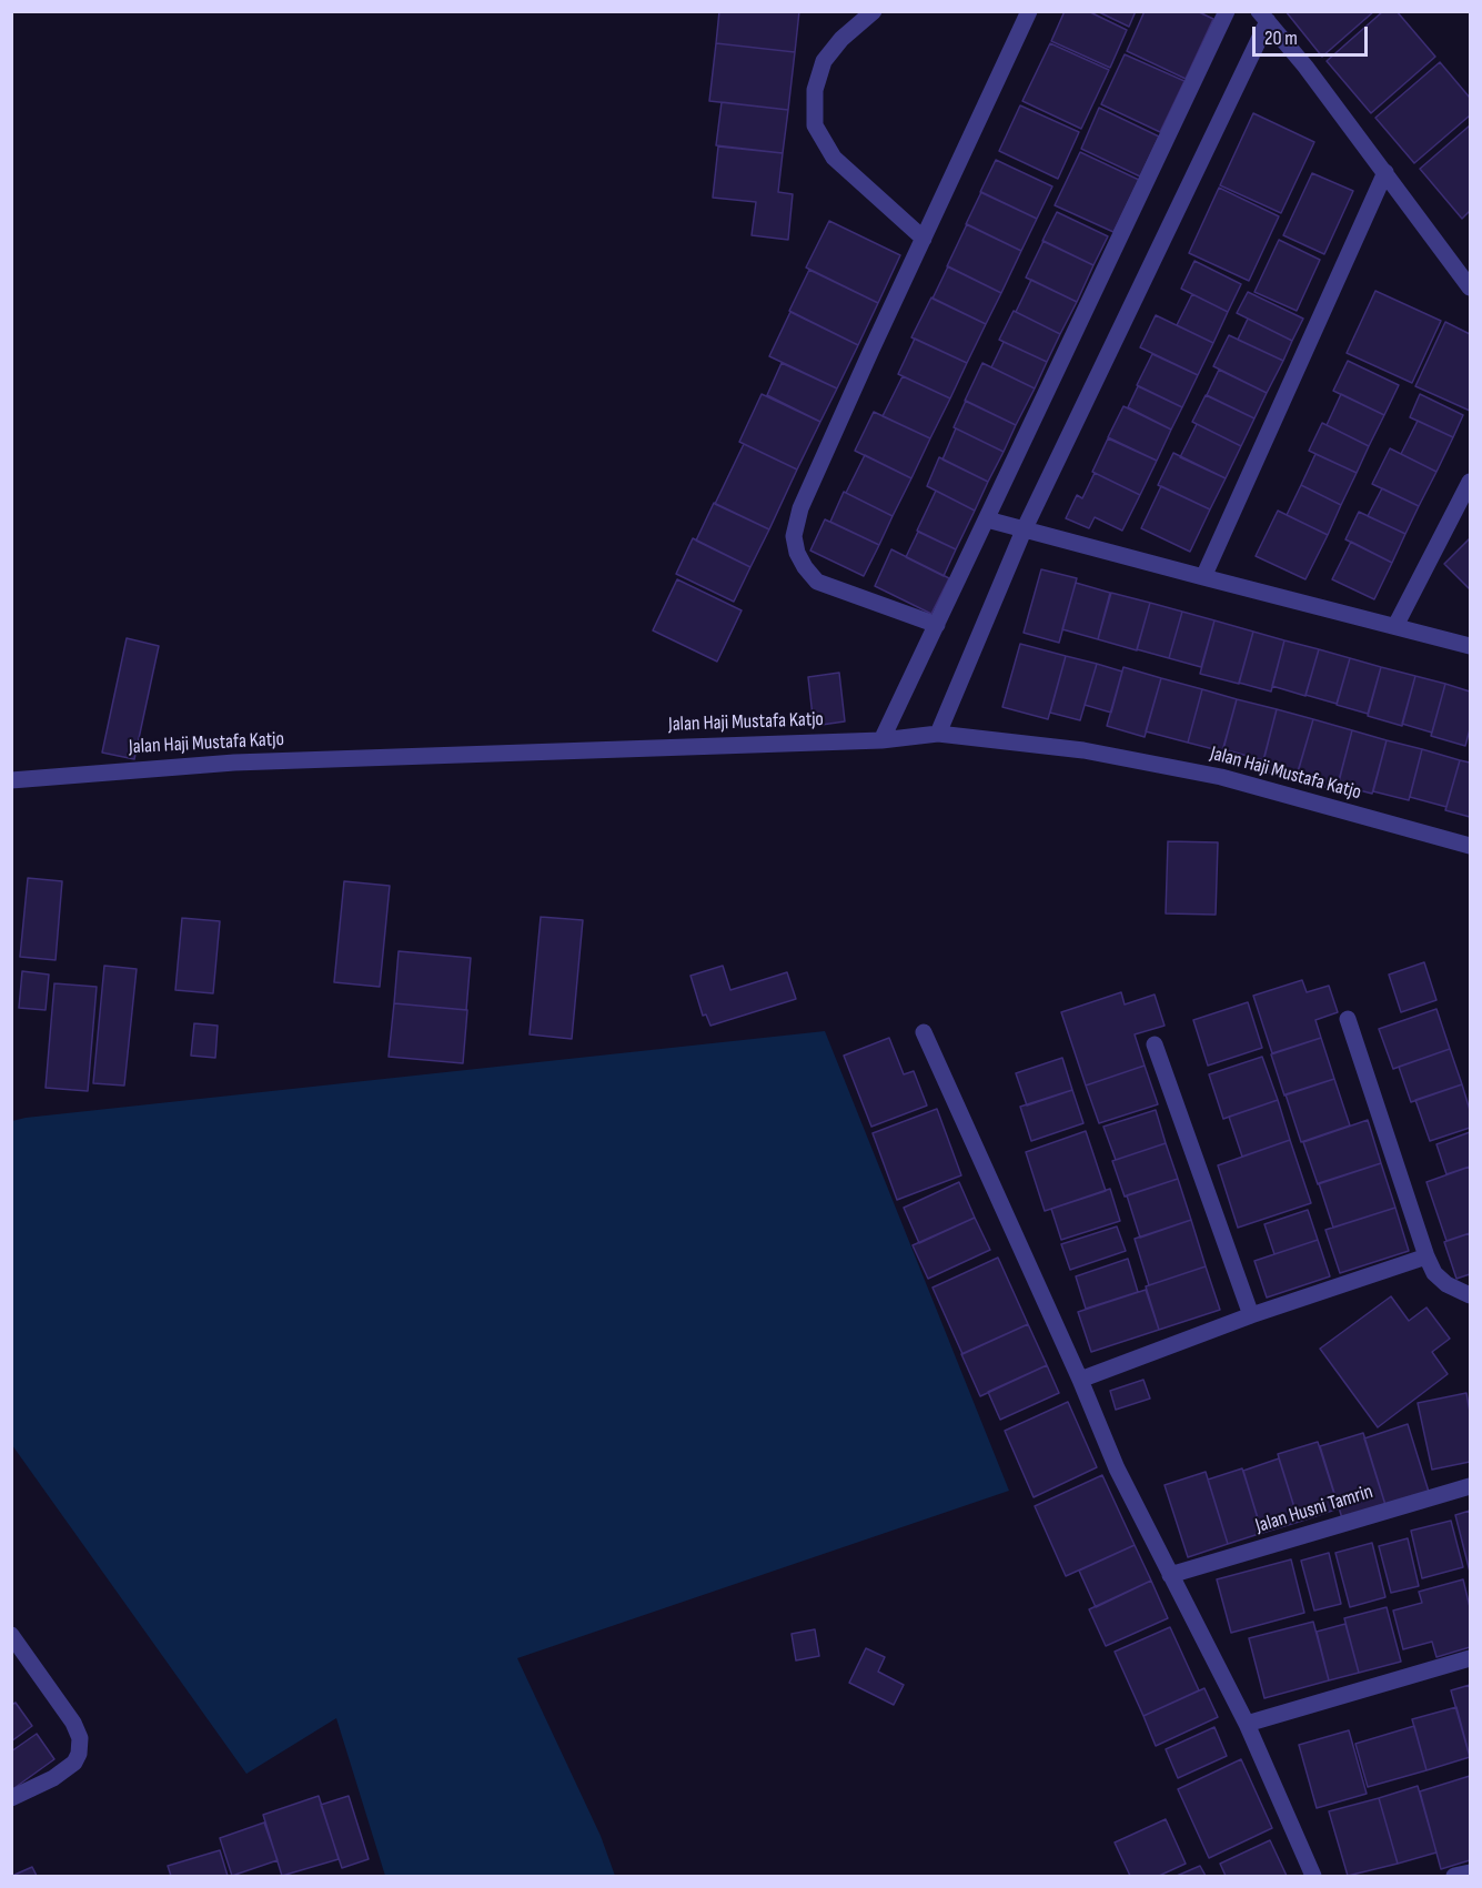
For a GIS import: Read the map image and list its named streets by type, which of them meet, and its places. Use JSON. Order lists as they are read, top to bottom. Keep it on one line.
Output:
{"streets":{"street":["Jalan Haji Mustafa Katjo","Jalan Husni Tamrin"]},"scale_bar":"20 m"}
